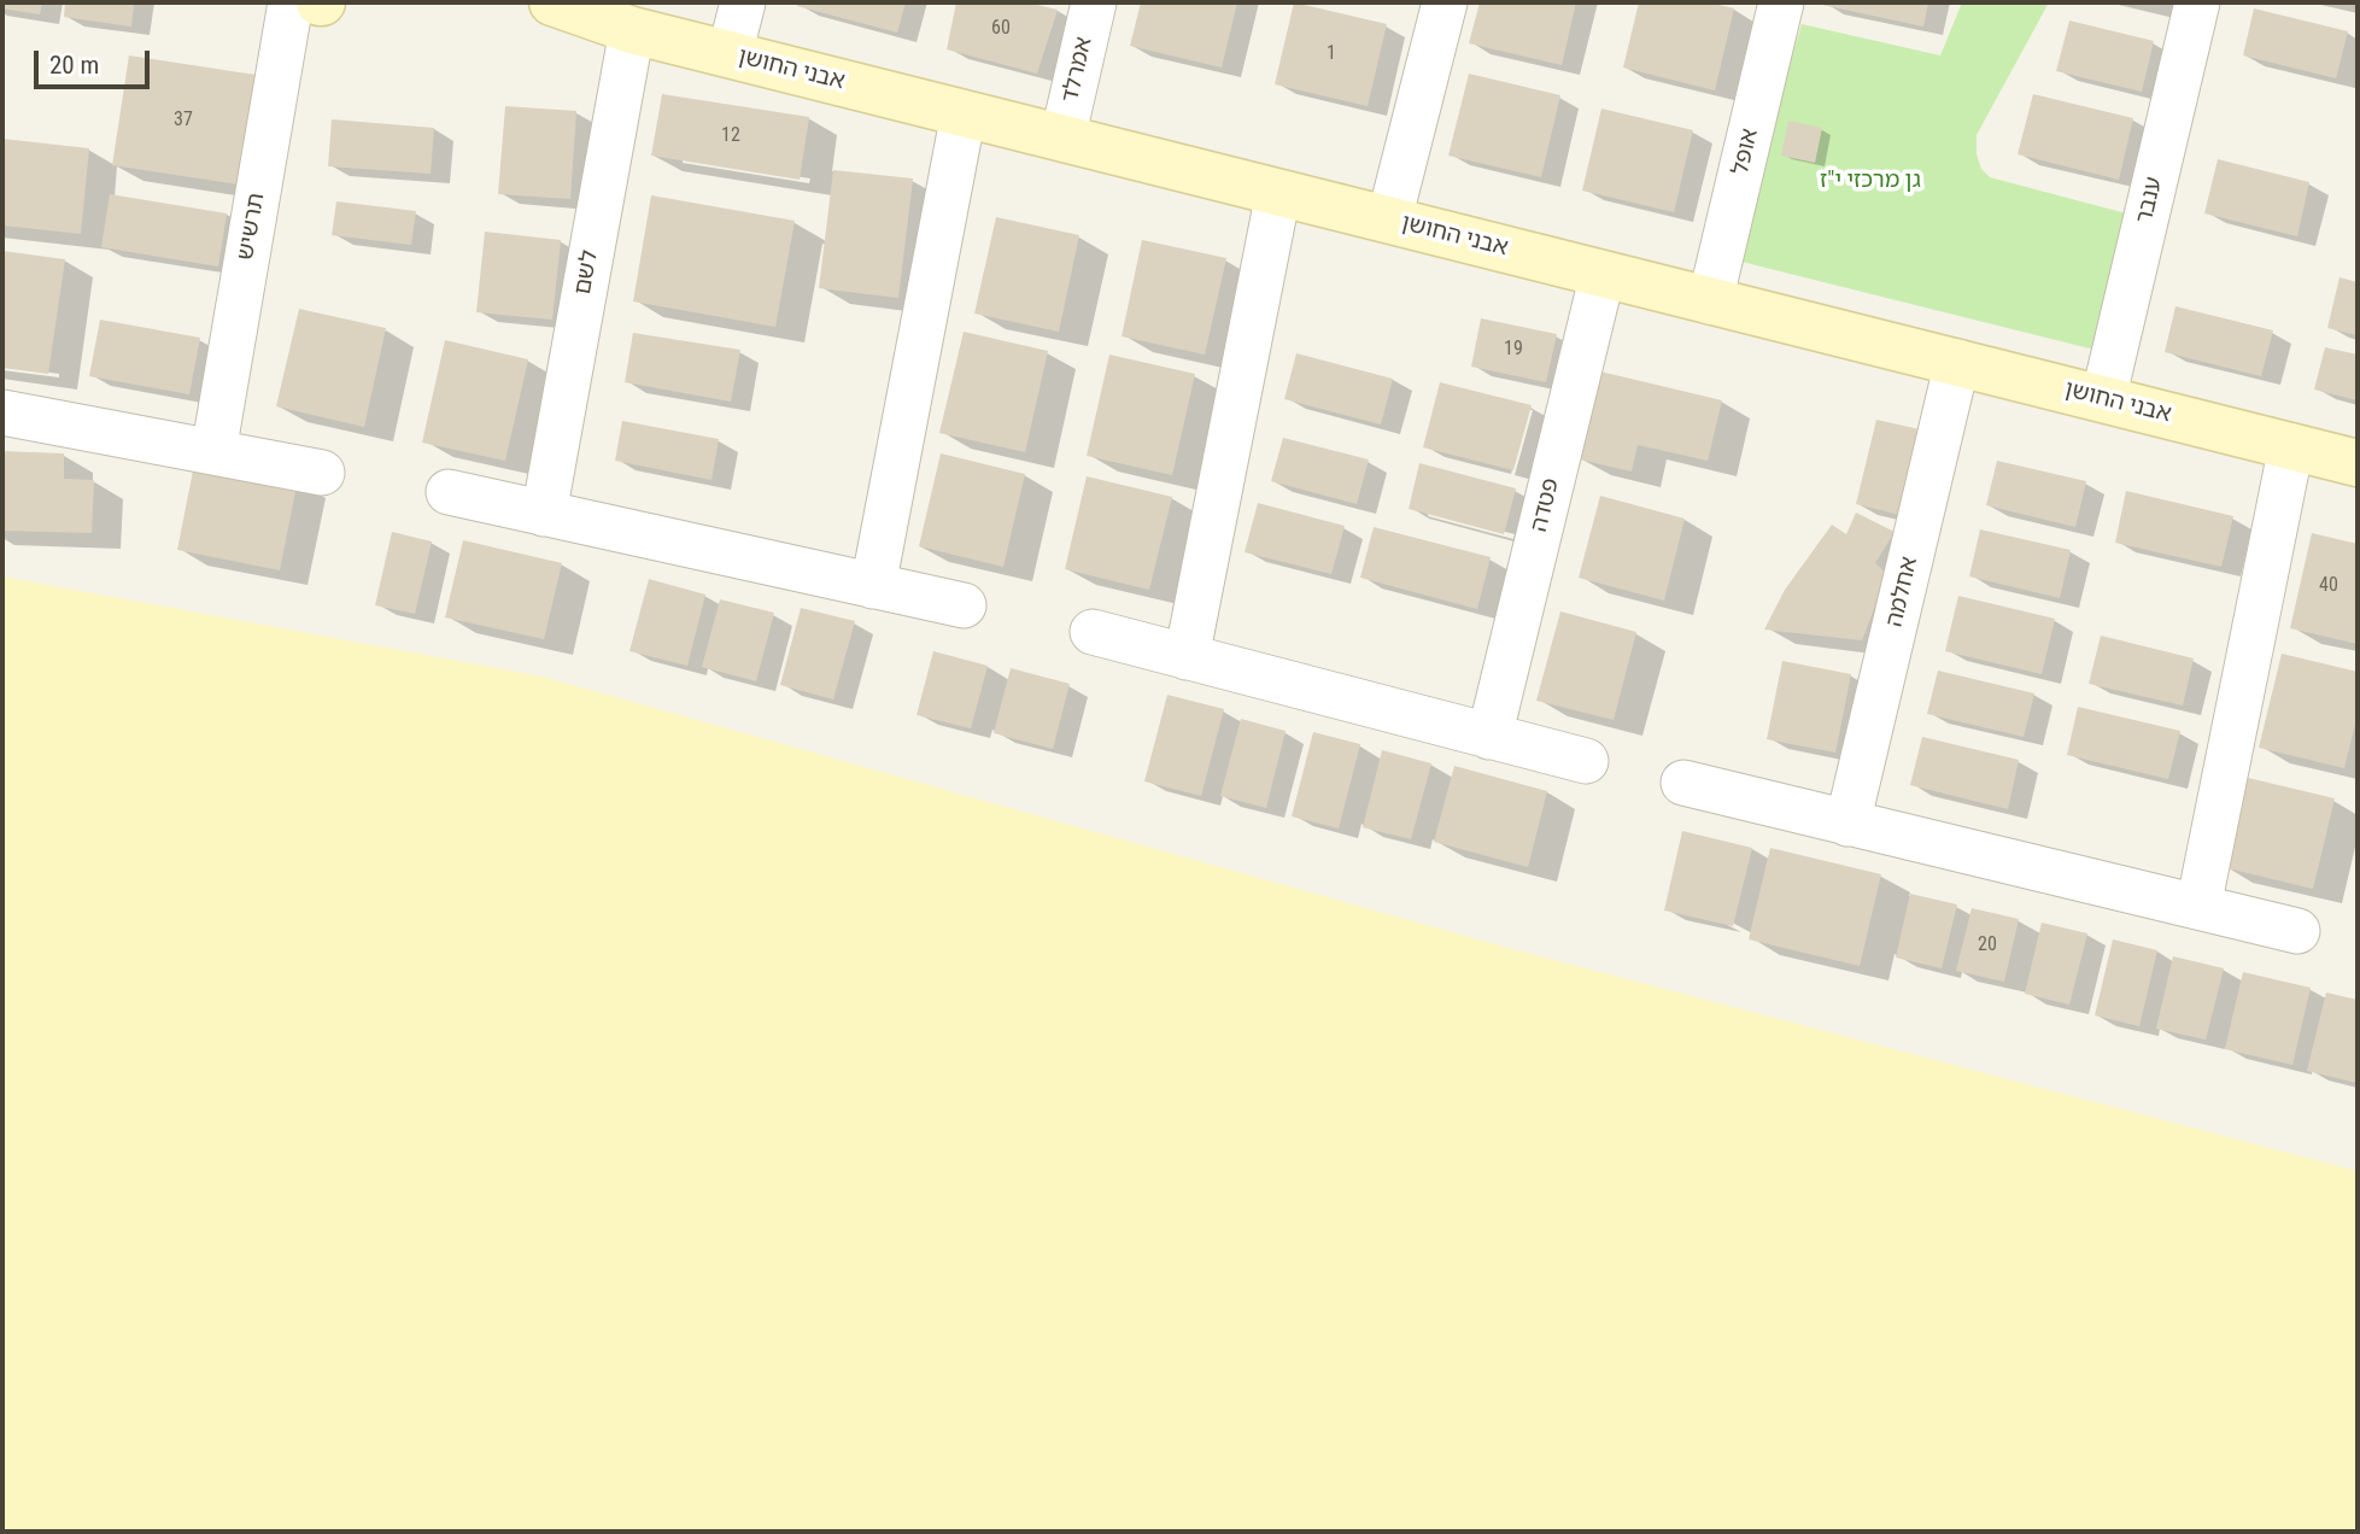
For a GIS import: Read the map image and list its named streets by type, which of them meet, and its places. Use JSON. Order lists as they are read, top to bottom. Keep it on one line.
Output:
{"streets":{"street":["אבני החושן","אמרלד","אופל","ענבר","תרשיש","לשם","פטדה","אחלמה"]},"crossings":[["אבני החושן","אמרלד"],["אבני החושן","אופל"],["אבני החושן","ענבר"],["אבני החושן","לשם"],["אבני החושן","פטדה"],["אבני החושן","אחלמה"]],"parks":["גן מרכזי י\"ז"],"house_numbers":["60","1","37","12","19","40","20"],"scale_bar":"20 m"}
